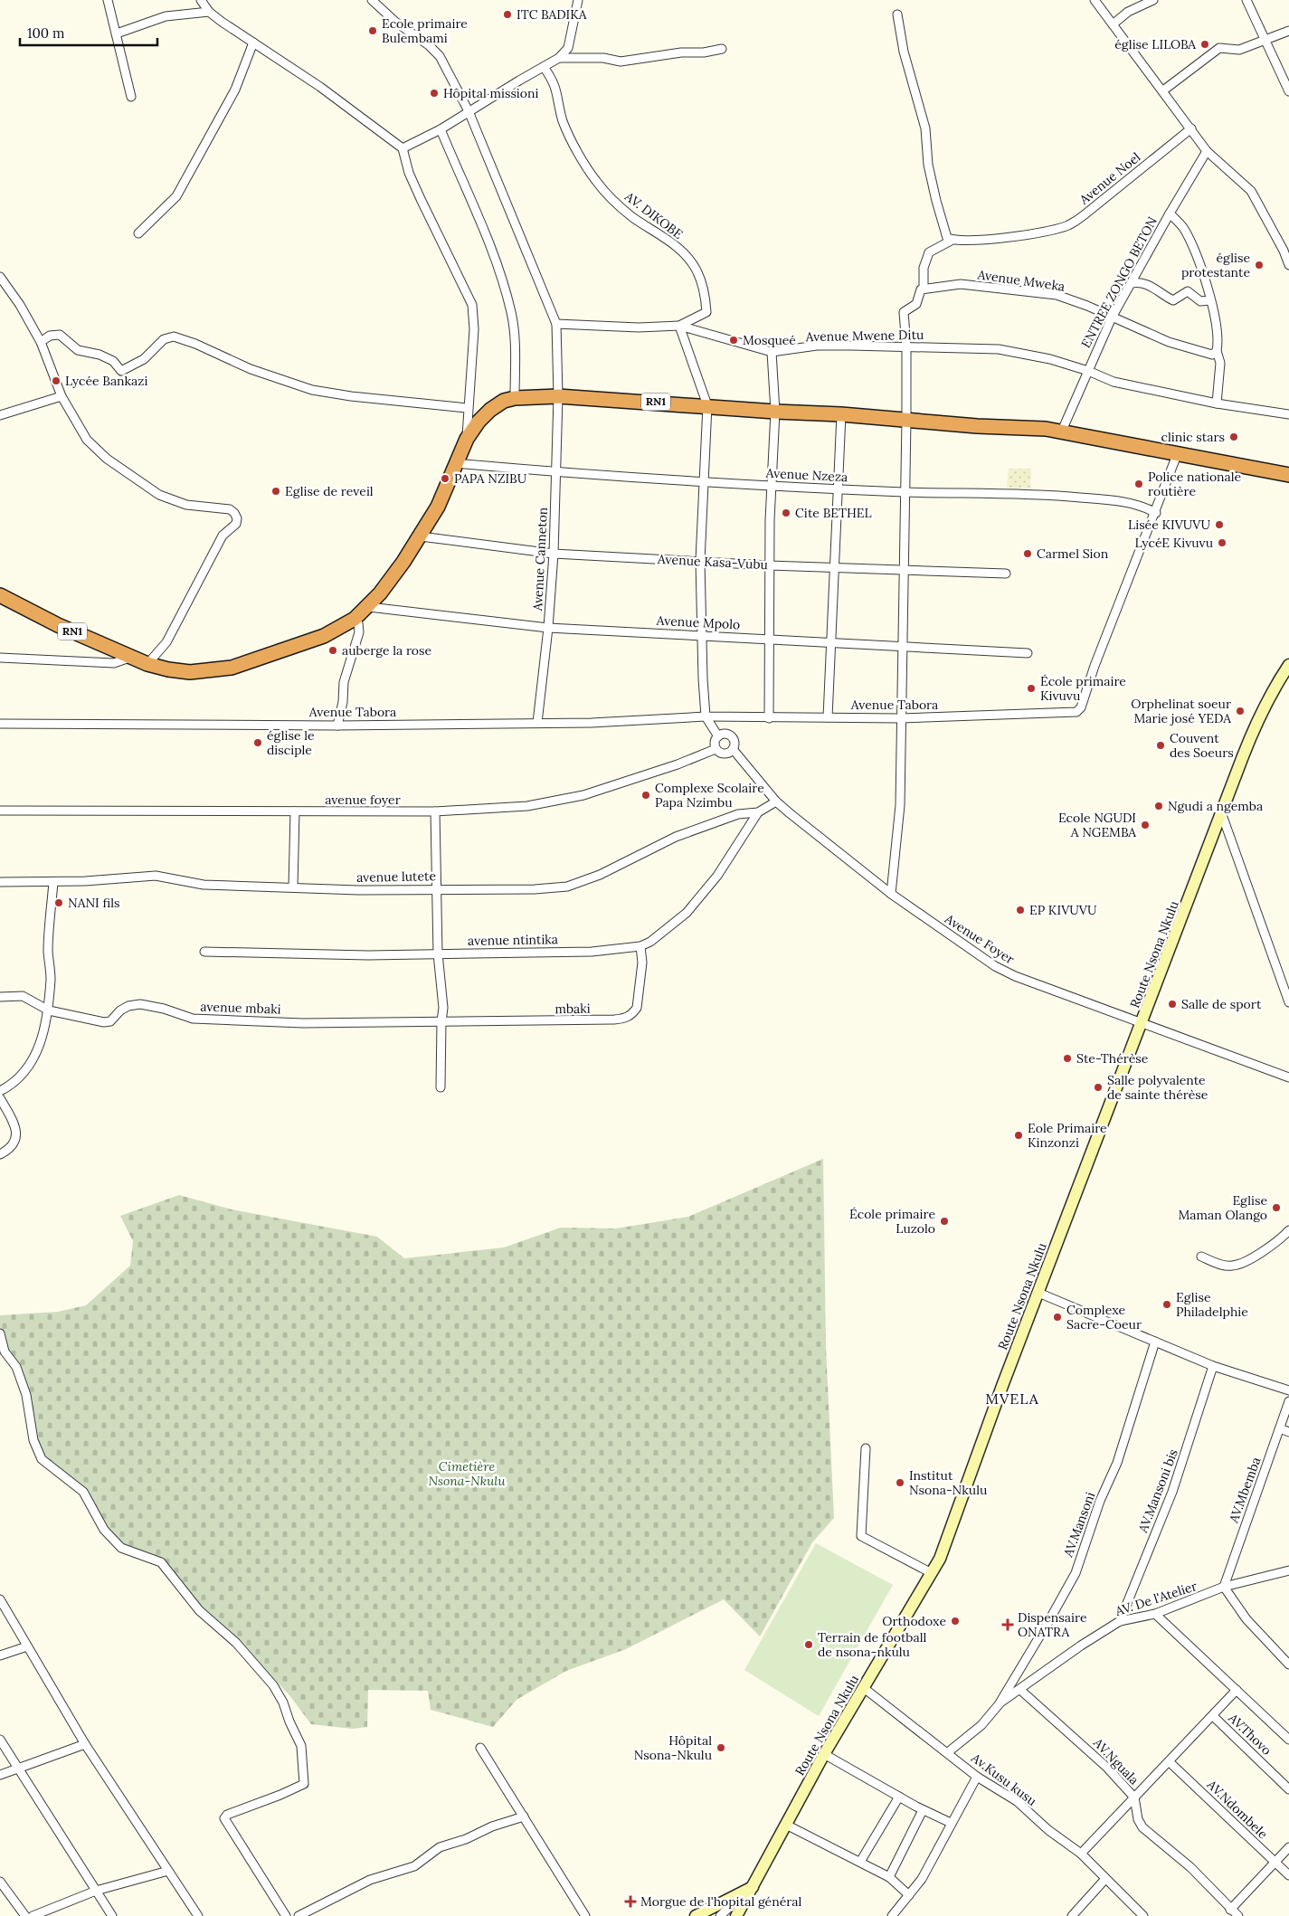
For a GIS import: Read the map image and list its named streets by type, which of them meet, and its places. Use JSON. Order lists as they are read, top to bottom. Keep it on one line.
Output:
{"streets":{"highway":["RN1"],"street":["Avenue Noel","AV. DIKOBE","Avenue Mweka","ENTREE ZONGO BETON","Avenue Mwene Ditu","Avenue Nzeza","Avenue Canneton","Avenue Kasa-Vubu","Avenue Mpolo","Avenue Tabora","avenue foyer","avenue lutete","Avenue Foyer","avenue ntintika","Route Nsona Nkulu","avenue mbaki","mbaki","AV.Mbemba","AV.Mansoni bis","AV.Mansoni","AV. De l'Atelier","AV.Thovo","AV.Nguala","Av.Kusu kusu","AV.Ndombele"]},"crossings":[["Avenue Mweka","ENTREE ZONGO BETON"],["ENTREE ZONGO BETON","Avenue Mwene Ditu"],["ENTREE ZONGO BETON","RN1"],["RN1","Avenue Nzeza"],["RN1","Avenue Canneton"],["RN1","Avenue Kasa-Vubu"],["RN1","Avenue Mpolo"],["Avenue Nzeza","Avenue Canneton"],["Avenue Nzeza","Avenue Tabora"],["Avenue Canneton","Avenue Kasa-Vubu"],["Avenue Canneton","Avenue Mpolo"],["Avenue Canneton","Avenue Tabora"],["avenue foyer","Avenue Foyer"],["avenue lutete","Avenue Foyer"],["avenue lutete","avenue ntintika"],["Avenue Foyer","Route Nsona Nkulu"],["avenue ntintika","mbaki"],["Route Nsona Nkulu","Av.Kusu kusu"],["avenue mbaki","mbaki"],["AV.Mbemba","AV. De l'Atelier"],["AV.Mansoni bis","AV. De l'Atelier"],["AV.Mansoni","AV. De l'Atelier"],["AV. De l'Atelier","AV.Nguala"]],"districts":["MVELA"],"parks":["Cimetière Nsona-Nkulu"],"places":{"other":["ITC BADIKA","Ecole primaire Bulembami","église LILOBA","Hôpital missioni","église protestante","Mosqueé","Lycée Bankazi","clinic stars","PAPA NZIBU","Police nationale routière","Eglise de reveil","Cite BETHEL","Lisée KIVUVU","LycéE Kivuvu","Carmel Sion","auberge la rose","École primaire Kivuvu","Orphelinat soeur Marie josé YEDA","église le disciple","Couvent des Soeurs","Complexe Scolaire Papa Nzimbu","Ngudi a ngemba","Ecole NGUDI A NGEMBA","NANI fils","EP KIVUVU","Salle de sport","Ste-Thérèse","Salle polyvalente de sainte thérèse","Eole Primaire Kinzonzi","Eglise Maman Olango","École primaire Luzolo","Eglise Philadelphie","Complexe Sacre-Coeur","Institut Nsona-Nkulu","Orthodoxe","Terrain de football de nsona-nkulu","Hôpital Nsona-Nkulu"],"health":["Dispensaire ONATRA","Morgue de l'hopital général"]},"scale_bar":"100 m"}
